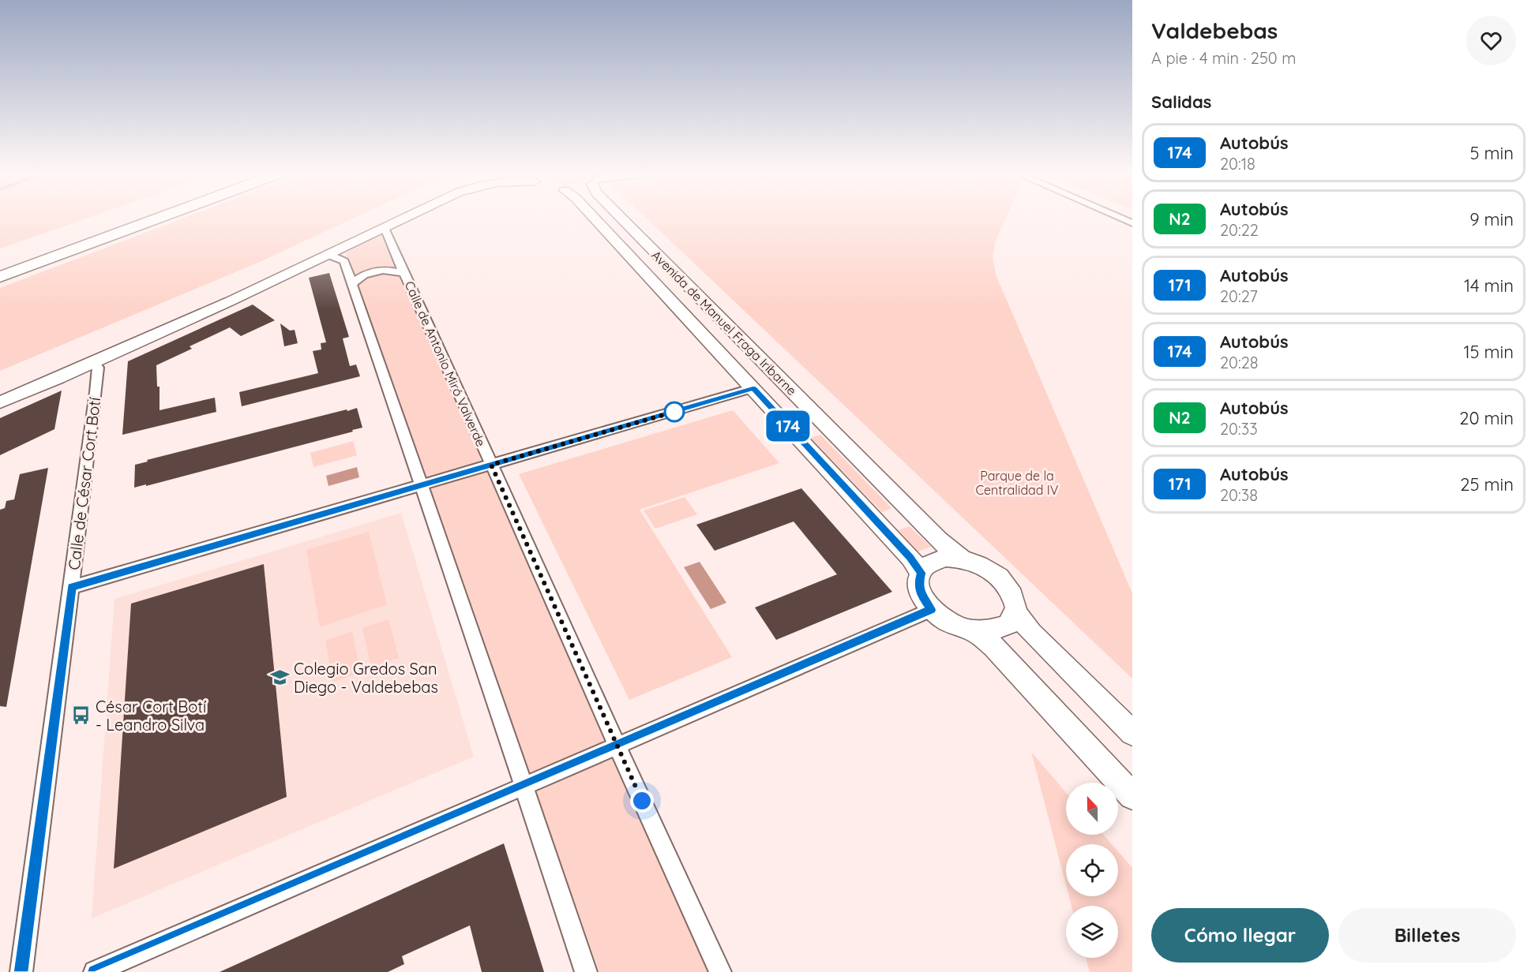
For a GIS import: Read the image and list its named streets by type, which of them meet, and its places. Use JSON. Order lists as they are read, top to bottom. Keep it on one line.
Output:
{"streets":{"street":["Avenida de Manuel Fraga Iribarne","Calle de Antonio Miró Valverde","Calle de César Cort Botí"]},"parks":["Parque de la Centralidad IV"],"places":{"school or university":["Colegio Gredos San Diego - Valdebebas"],"bus stop":["César Cort Botí - Leandro Silva"]},"lines":["bus line 174"],"north":"top","page":{"on_map":"174","heading":[["Valdebebas","A pie · 4 min · 250 m"],"Salidas"],"list":[{"mark":"174","name":"Autobús","note":"20:18","value":"5 min"},{"mark":"N2","name":"Autobús","note":"20:22","value":"9 min"},{"mark":"171","name":"Autobús","note":"20:27","value":"14 min"},{"mark":"174","name":"Autobús","note":"20:28","value":"15 min"},{"mark":"N2","name":"Autobús","note":"20:33","value":"20 min"},{"mark":"171","name":"Autobús","note":"20:38","value":"25 min"}],"buttons":["Cómo llegar","Billetes"]}}
